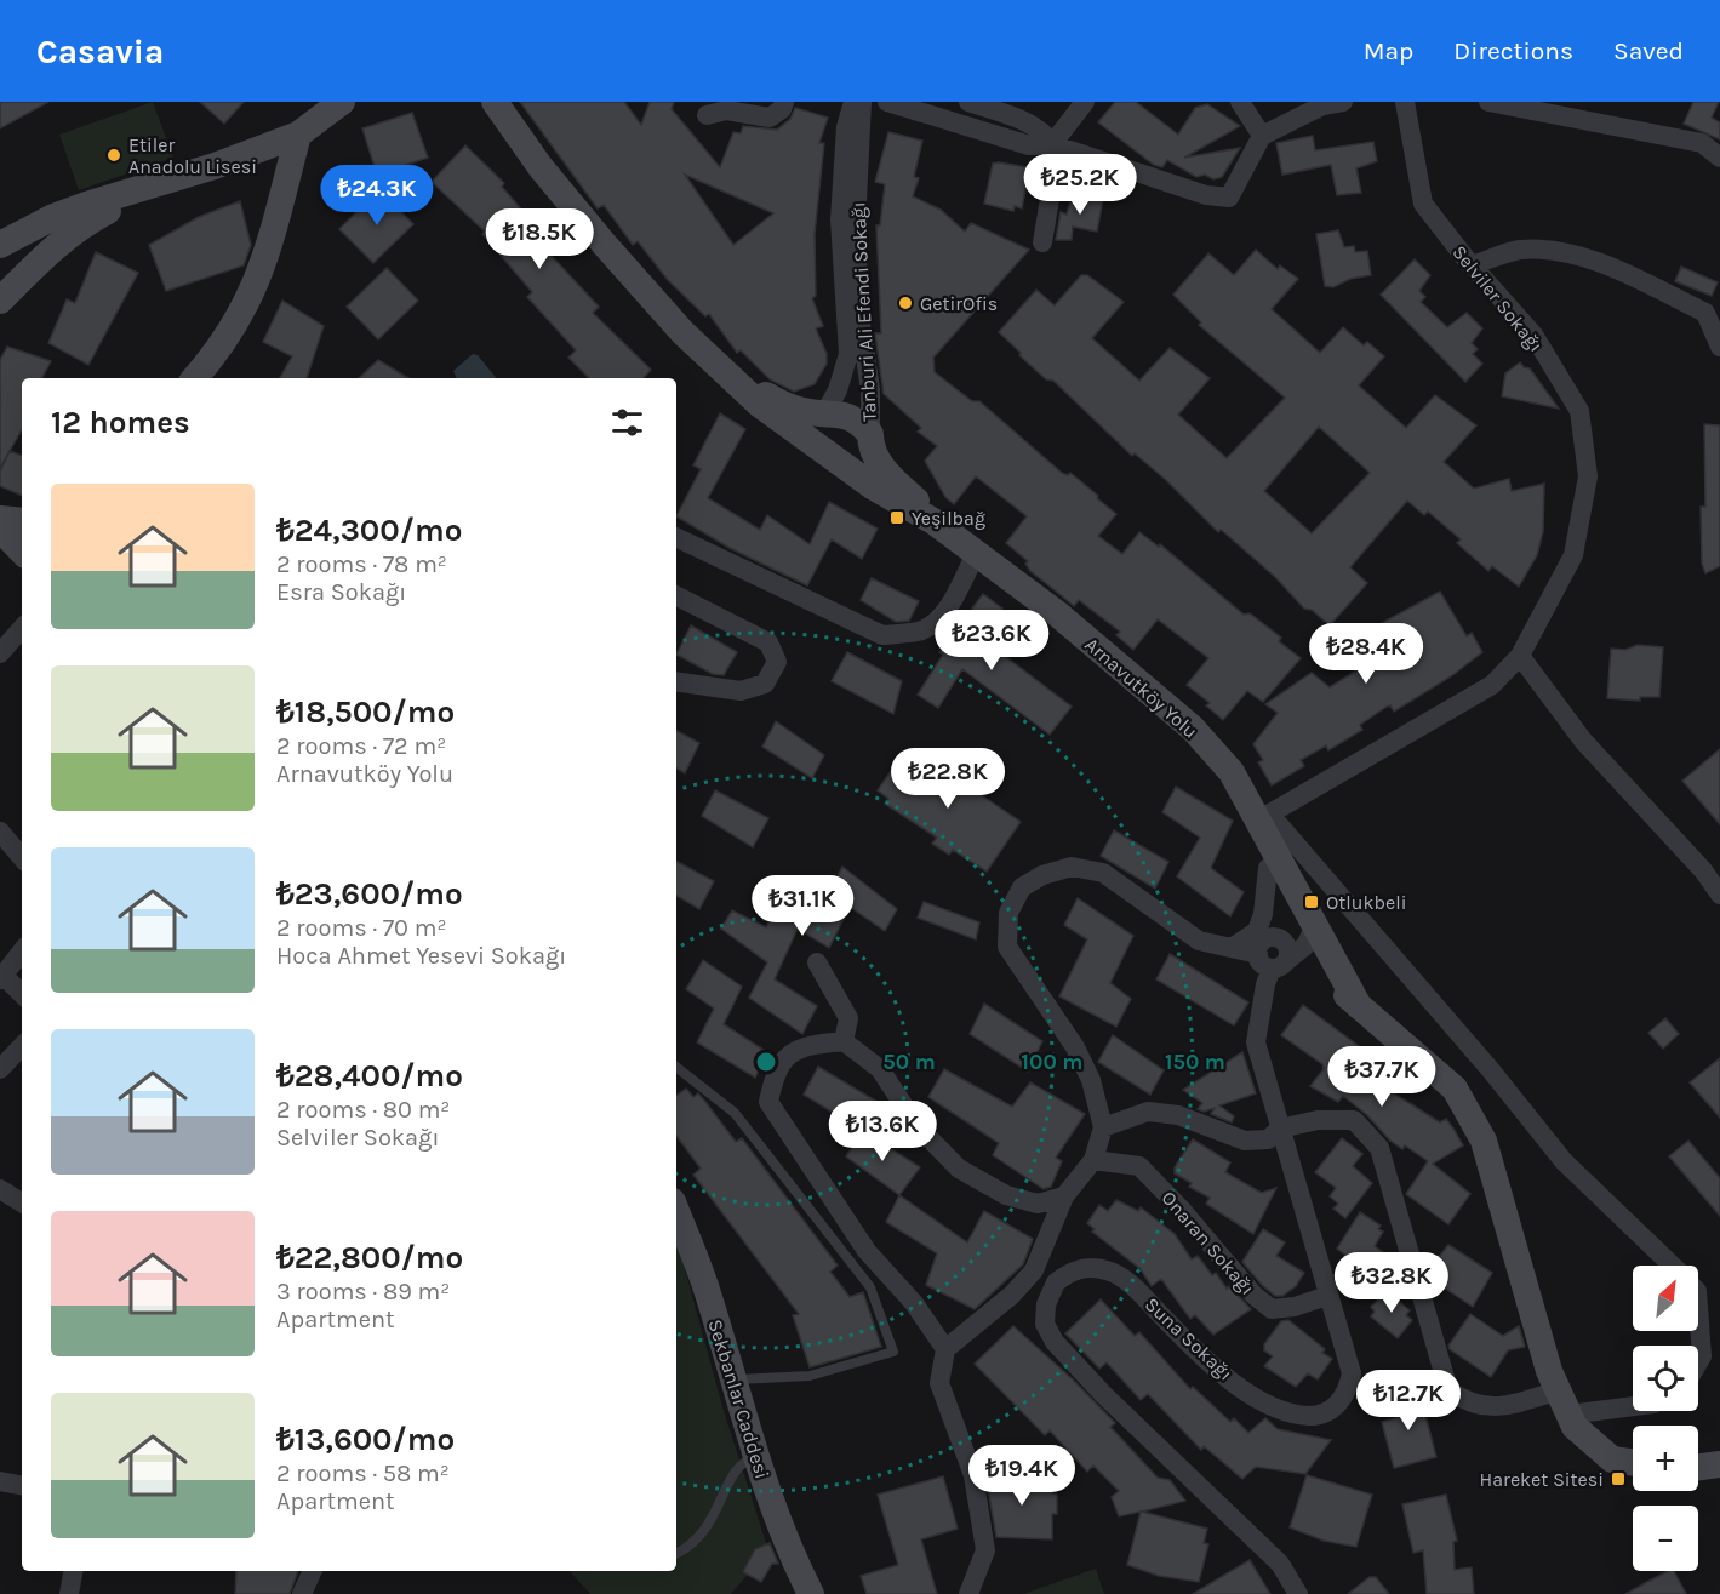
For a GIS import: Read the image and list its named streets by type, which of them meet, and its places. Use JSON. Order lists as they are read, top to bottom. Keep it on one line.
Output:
{"streets":{"main road":["Arnavutköy Yolu","Sekbanlar Caddesi"],"street":["Selviler Sokağı","Tanburi Ali Efendi Sokağı","Onaran Sokağı","Suna Sokağı"]},"crossings":[["Selviler Sokağı","Arnavutköy Yolu"],["Onaran Sokağı","Suna Sokağı"]],"places":{"other":["Etiler Anadolu Lisesi","GetirOfis"],"transit":["Yeşilbağ","Otlukbeli","Hareket Sitesi"]},"north":"top right","page":{"header":"Casavia","nav":["Map","Directions","Saved"],"price":["₺25.2K","₺24.3K","₺18.5K","₺23.6K","₺28.4K","₺22.8K","₺31.1K","₺37.7K","₺13.6K","₺32.8K","₺12.7K","₺19.4K"],"heading":"12 homes","list":[{"name":"₺24,300/mo","note":"2 rooms · 78 m² · Esra Sokağı"},{"name":"₺18,500/mo","note":"2 rooms · 72 m² · Arnavutköy Yolu"},{"name":"₺23,600/mo","note":"2 rooms · 70 m² · Hoca Ahmet Yesevi Sokağı"},{"name":"₺28,400/mo","note":"2 rooms · 80 m² · Selviler Sokağı"},{"name":"₺22,800/mo","note":"3 rooms · 89 m² · Apartment"},{"name":"₺13,600/mo","note":"2 rooms · 58 m² · Apartment"}],"map_buttons":["+","−"]},"rings":["50 m","100 m","150 m"]}
